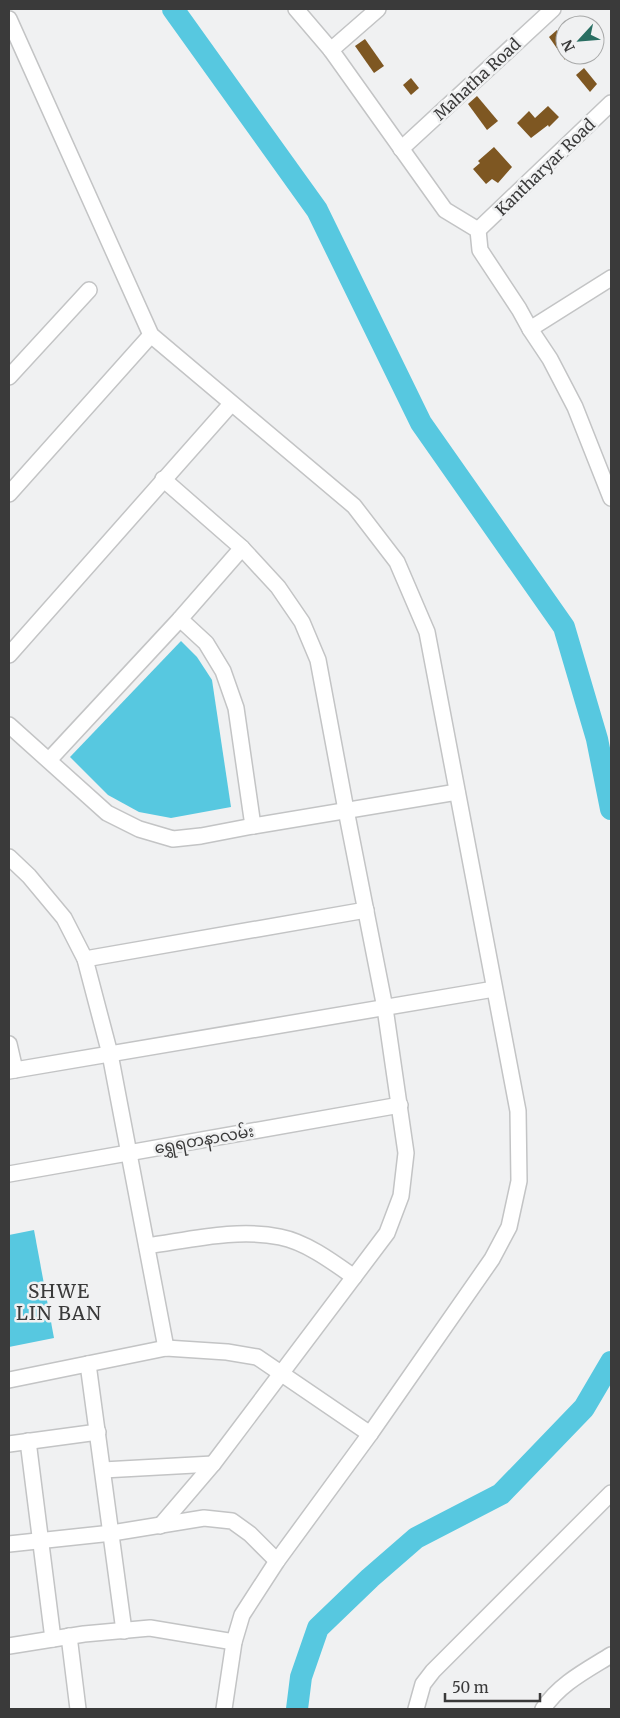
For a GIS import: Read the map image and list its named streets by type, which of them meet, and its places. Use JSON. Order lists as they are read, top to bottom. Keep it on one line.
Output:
{"streets":{"street":["Mahatha Road","Kantharyar Road","ရွှေရတနာလမ်း"]},"districts":["SHWE LIN BAN"],"scale_bar":"50 m","north":"bottom left"}
